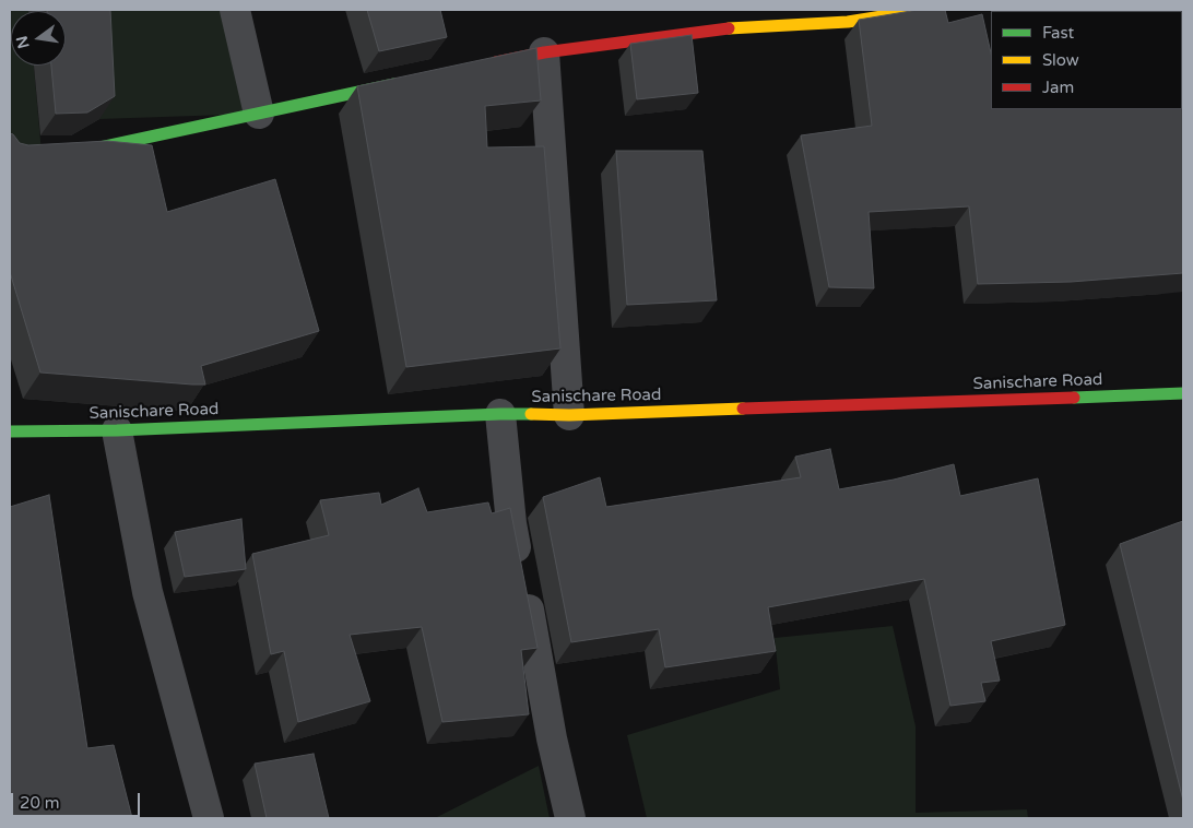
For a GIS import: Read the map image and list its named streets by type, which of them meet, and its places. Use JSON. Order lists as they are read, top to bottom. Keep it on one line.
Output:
{"streets":{"street":["Sanischare Road"]},"legend":["Fast","Slow","Jam"],"scale_bar":"20 m","north":"left"}
